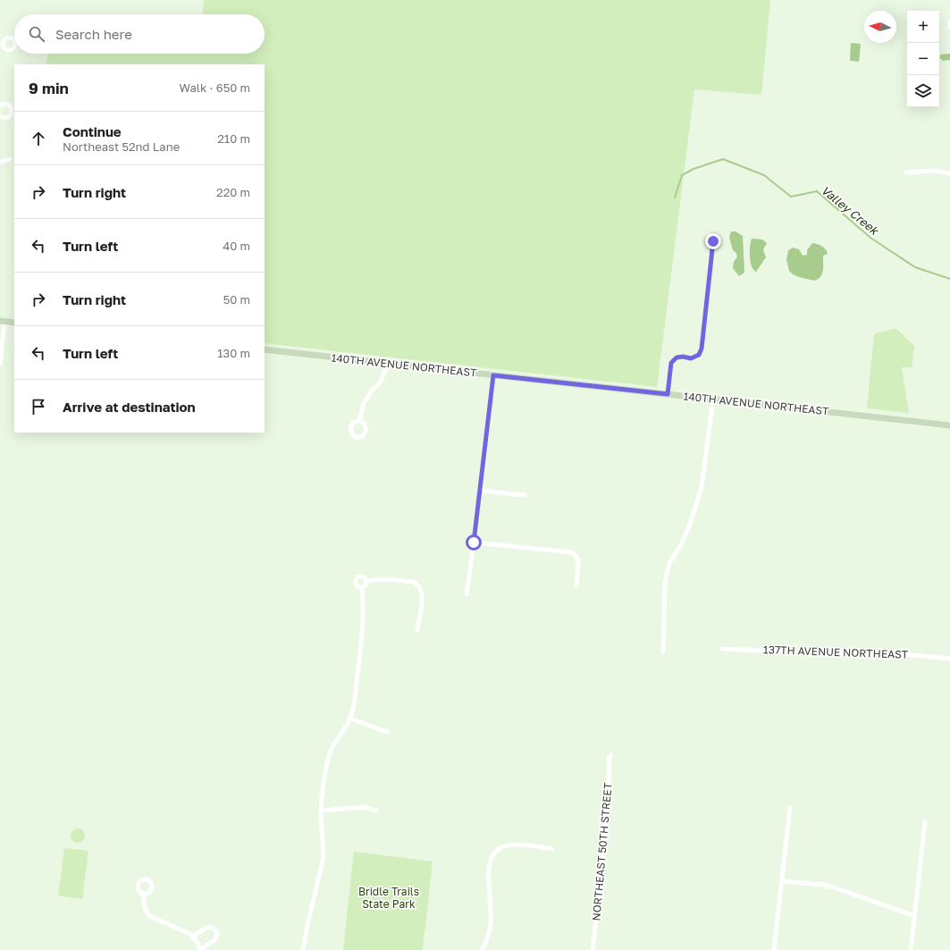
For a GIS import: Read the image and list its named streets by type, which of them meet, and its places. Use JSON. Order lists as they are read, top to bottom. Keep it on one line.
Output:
{"streets":{"street":["140TH AVENUE NORTHEAST","137TH AVENUE NORTHEAST","NORTHEAST 50TH STREET"]},"water":["Valley Creek"],"parks":["Bridle Trails State Park"],"north":"left","page":{"map_buttons":["+","−"],"search":"Search here","heading":["9 min","Walk · 650 m"],"list":[["Continue","Northeast 52nd Lane","210 m"],["Turn right","220 m"],["Turn left","40 m"],["Turn right","50 m"],["Turn left","130 m"],"Arrive at destination"]}}
